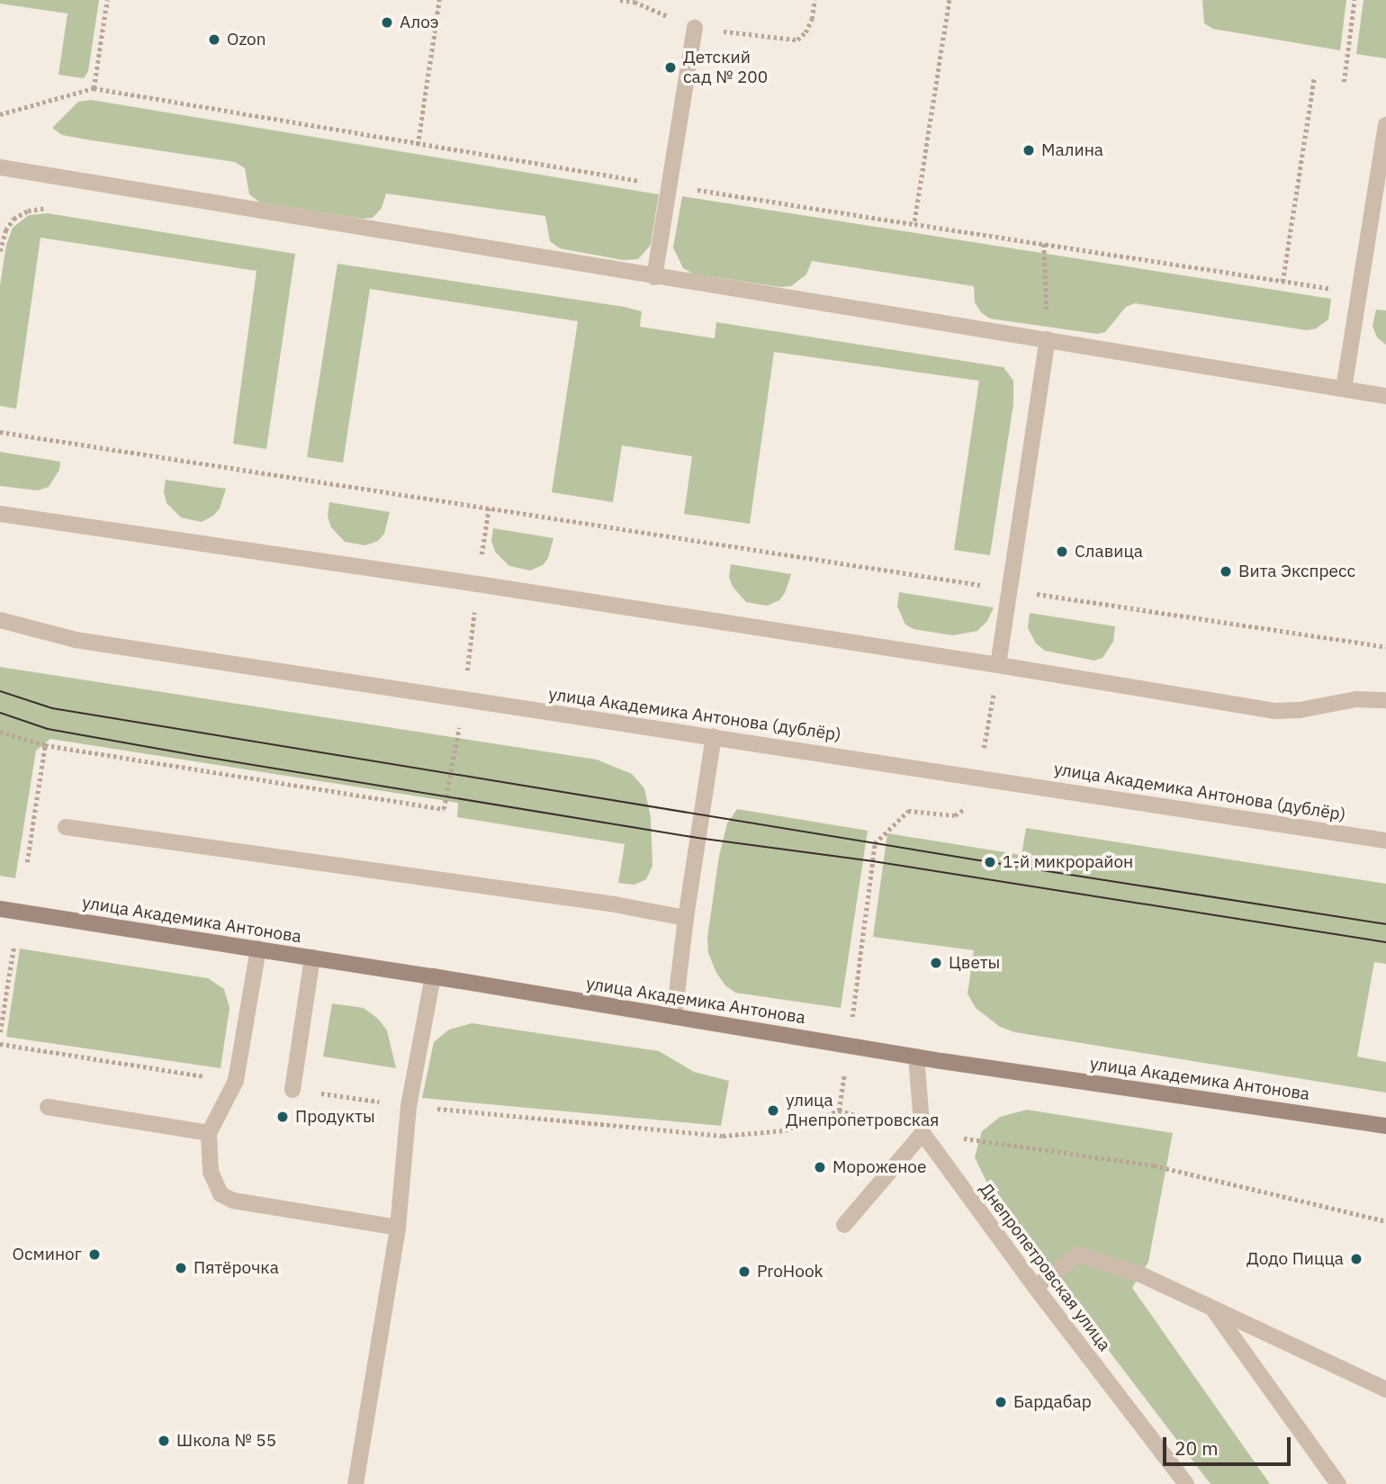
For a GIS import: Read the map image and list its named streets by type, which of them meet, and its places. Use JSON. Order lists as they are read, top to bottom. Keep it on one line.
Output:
{"streets":{"main road":["улица Академика Антонова"],"street":["улица Академика Антонова (дублёр)","Днепропетровская улица"]},"places":["Алоэ","Ozon","Детский сад № 200","Малина","Славица","Вита Экспресс","1-й микрорайон","Цветы","улица Днепропетровская","Продукты","Мороженое","Осминог","Додо Пицца","Пятёрочка","ProHook","Бардабар","Школа № 55"],"scale_bar":"20 m"}
